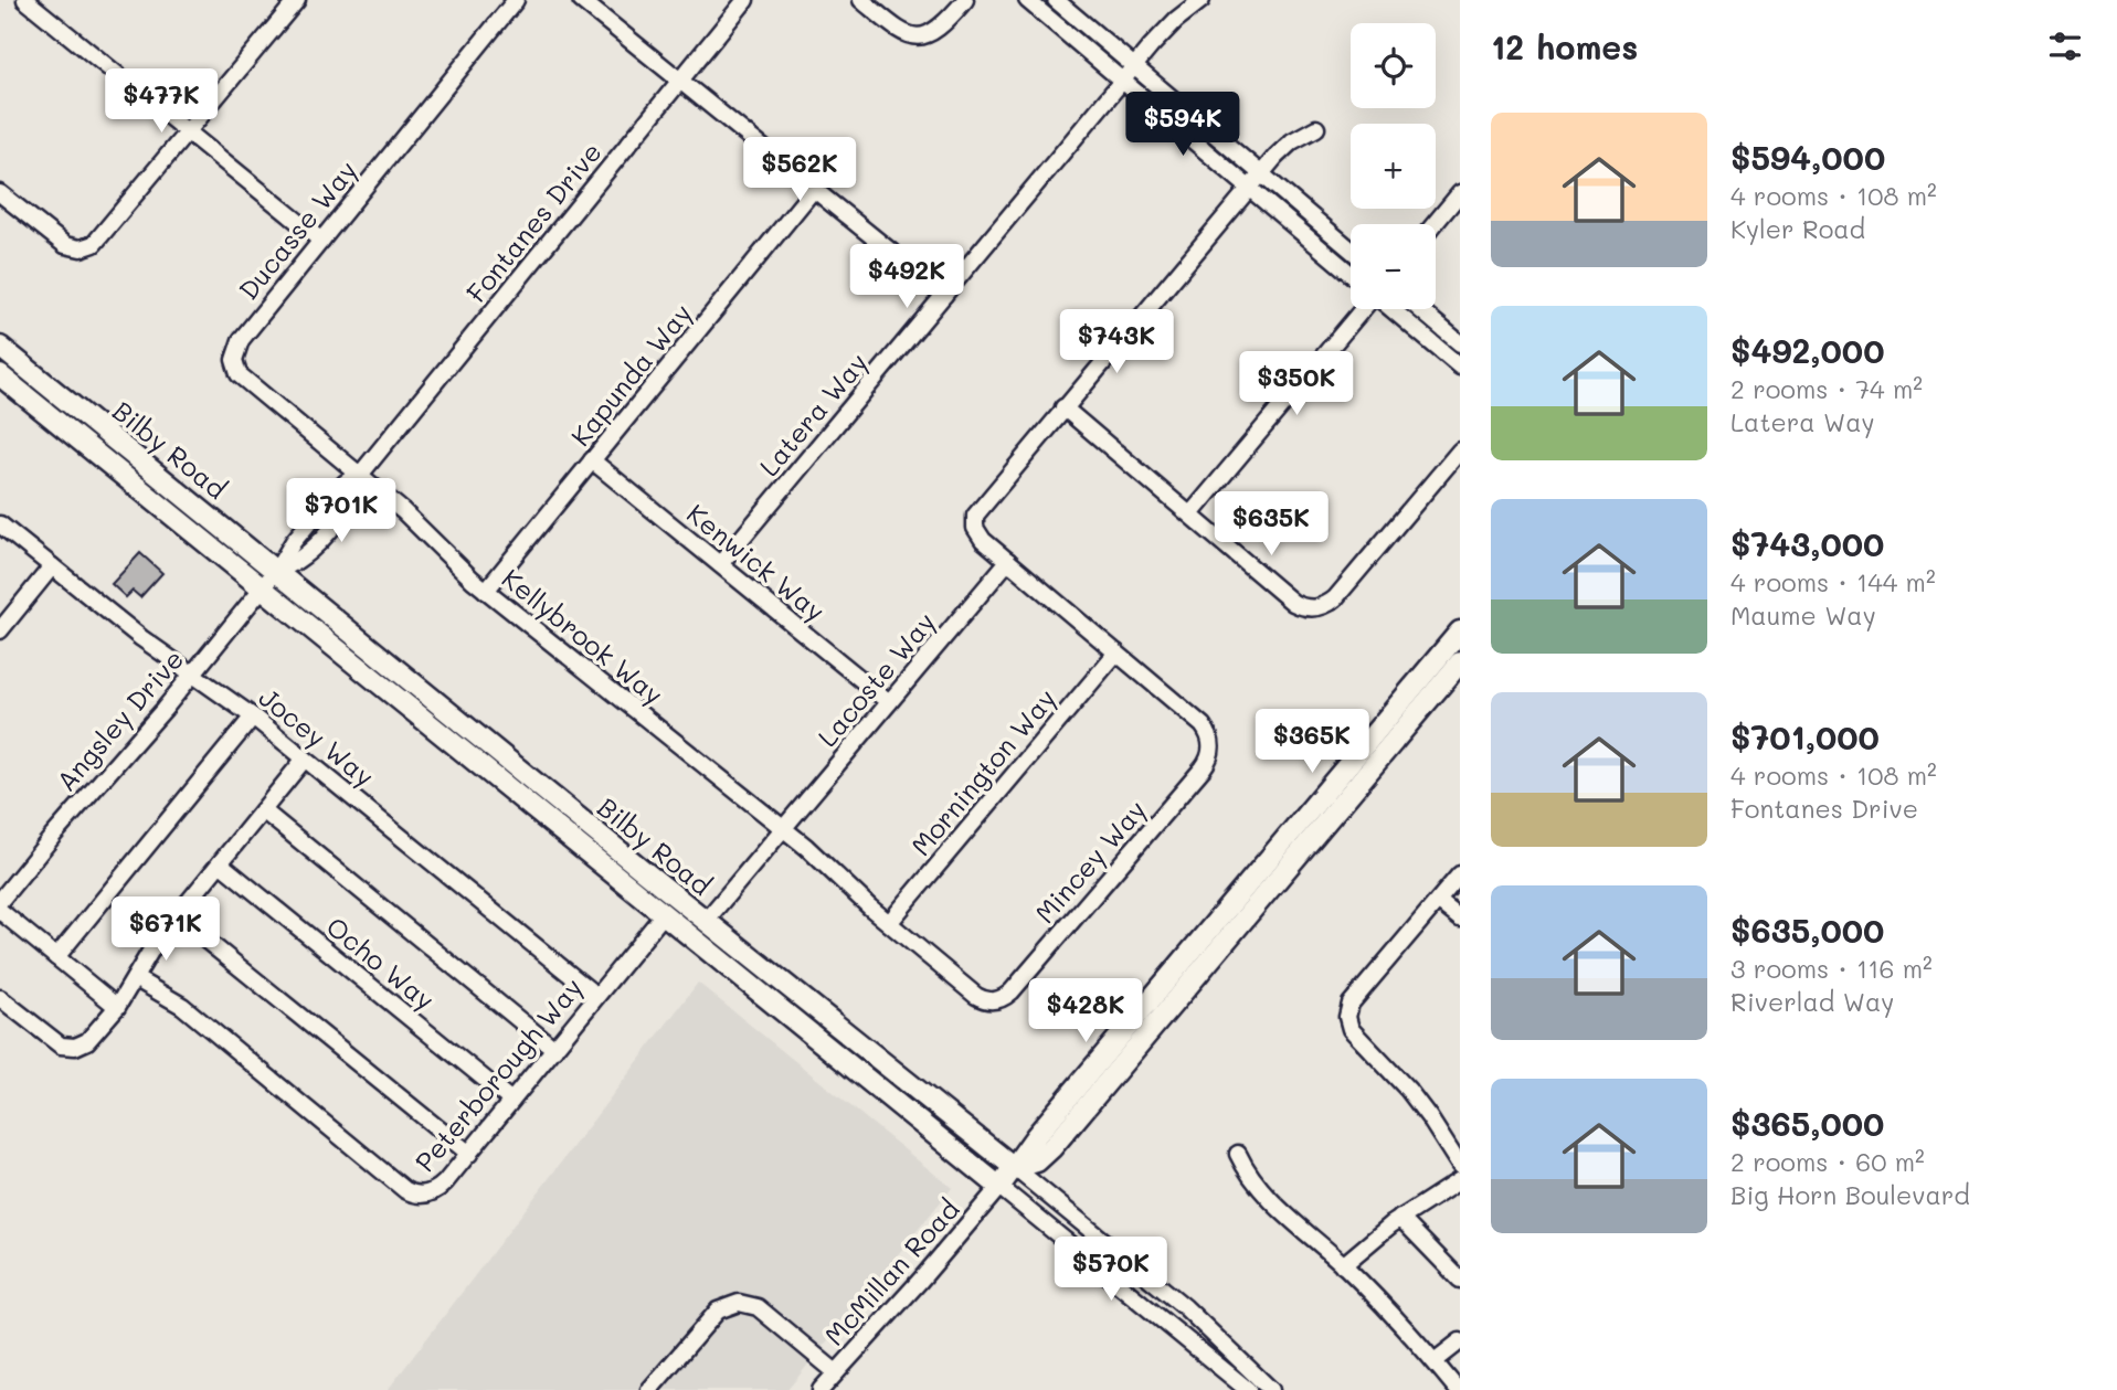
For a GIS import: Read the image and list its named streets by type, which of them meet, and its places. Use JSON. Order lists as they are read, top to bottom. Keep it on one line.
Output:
{"streets":{"main road":["Bilby Road"],"street":["Fontanes Drive","Ducasse Way","Kapunda Way","Latera Way","Kenwick Way","Kellybrook Way","Lacoste Way","Angsley Drive","Jocey Way","Mornington Way","Mincey Way","Ocho Way","Peterborough Way","McMillan Road"]},"crossings":[["Fontanes Drive","Ducasse Way"],["Fontanes Drive","Bilby Road"],["Fontanes Drive","Kellybrook Way"],["Fontanes Drive","Angsley Drive"],["Ducasse Way","Kellybrook Way"],["Kapunda Way","Kenwick Way"],["Kapunda Way","Kellybrook Way"],["Latera Way","Kenwick Way"],["Bilby Road","Lacoste Way"],["Bilby Road","Angsley Drive"],["Bilby Road","Peterborough Way"],["Bilby Road","McMillan Road"],["Kenwick Way","Lacoste Way"],["Kellybrook Way","Lacoste Way"],["Kellybrook Way","Mincey Way"],["Lacoste Way","Mincey Way"],["Angsley Drive","Jocey Way"],["Jocey Way","Peterborough Way"],["Mornington Way","Mincey Way"],["Ocho Way","Peterborough Way"]],"page":{"heading":"12 homes","map_buttons":["+","−"],"price":["$477K","$594K","$562K","$492K","$743K","$350K","$701K","$635K","$365K","$671K","$428K","$570K"],"list":[{"name":"$594,000","note":"4 rooms · 108 m² · Kyler Road"},{"name":"$492,000","note":"2 rooms · 74 m² · Latera Way"},{"name":"$743,000","note":"4 rooms · 144 m² · Maume Way"},{"name":"$701,000","note":"4 rooms · 108 m² · Fontanes Drive"},{"name":"$635,000","note":"3 rooms · 116 m² · Riverlad Way"},{"name":"$365,000","note":"2 rooms · 60 m² · Big Horn Boulevard"}]}}
